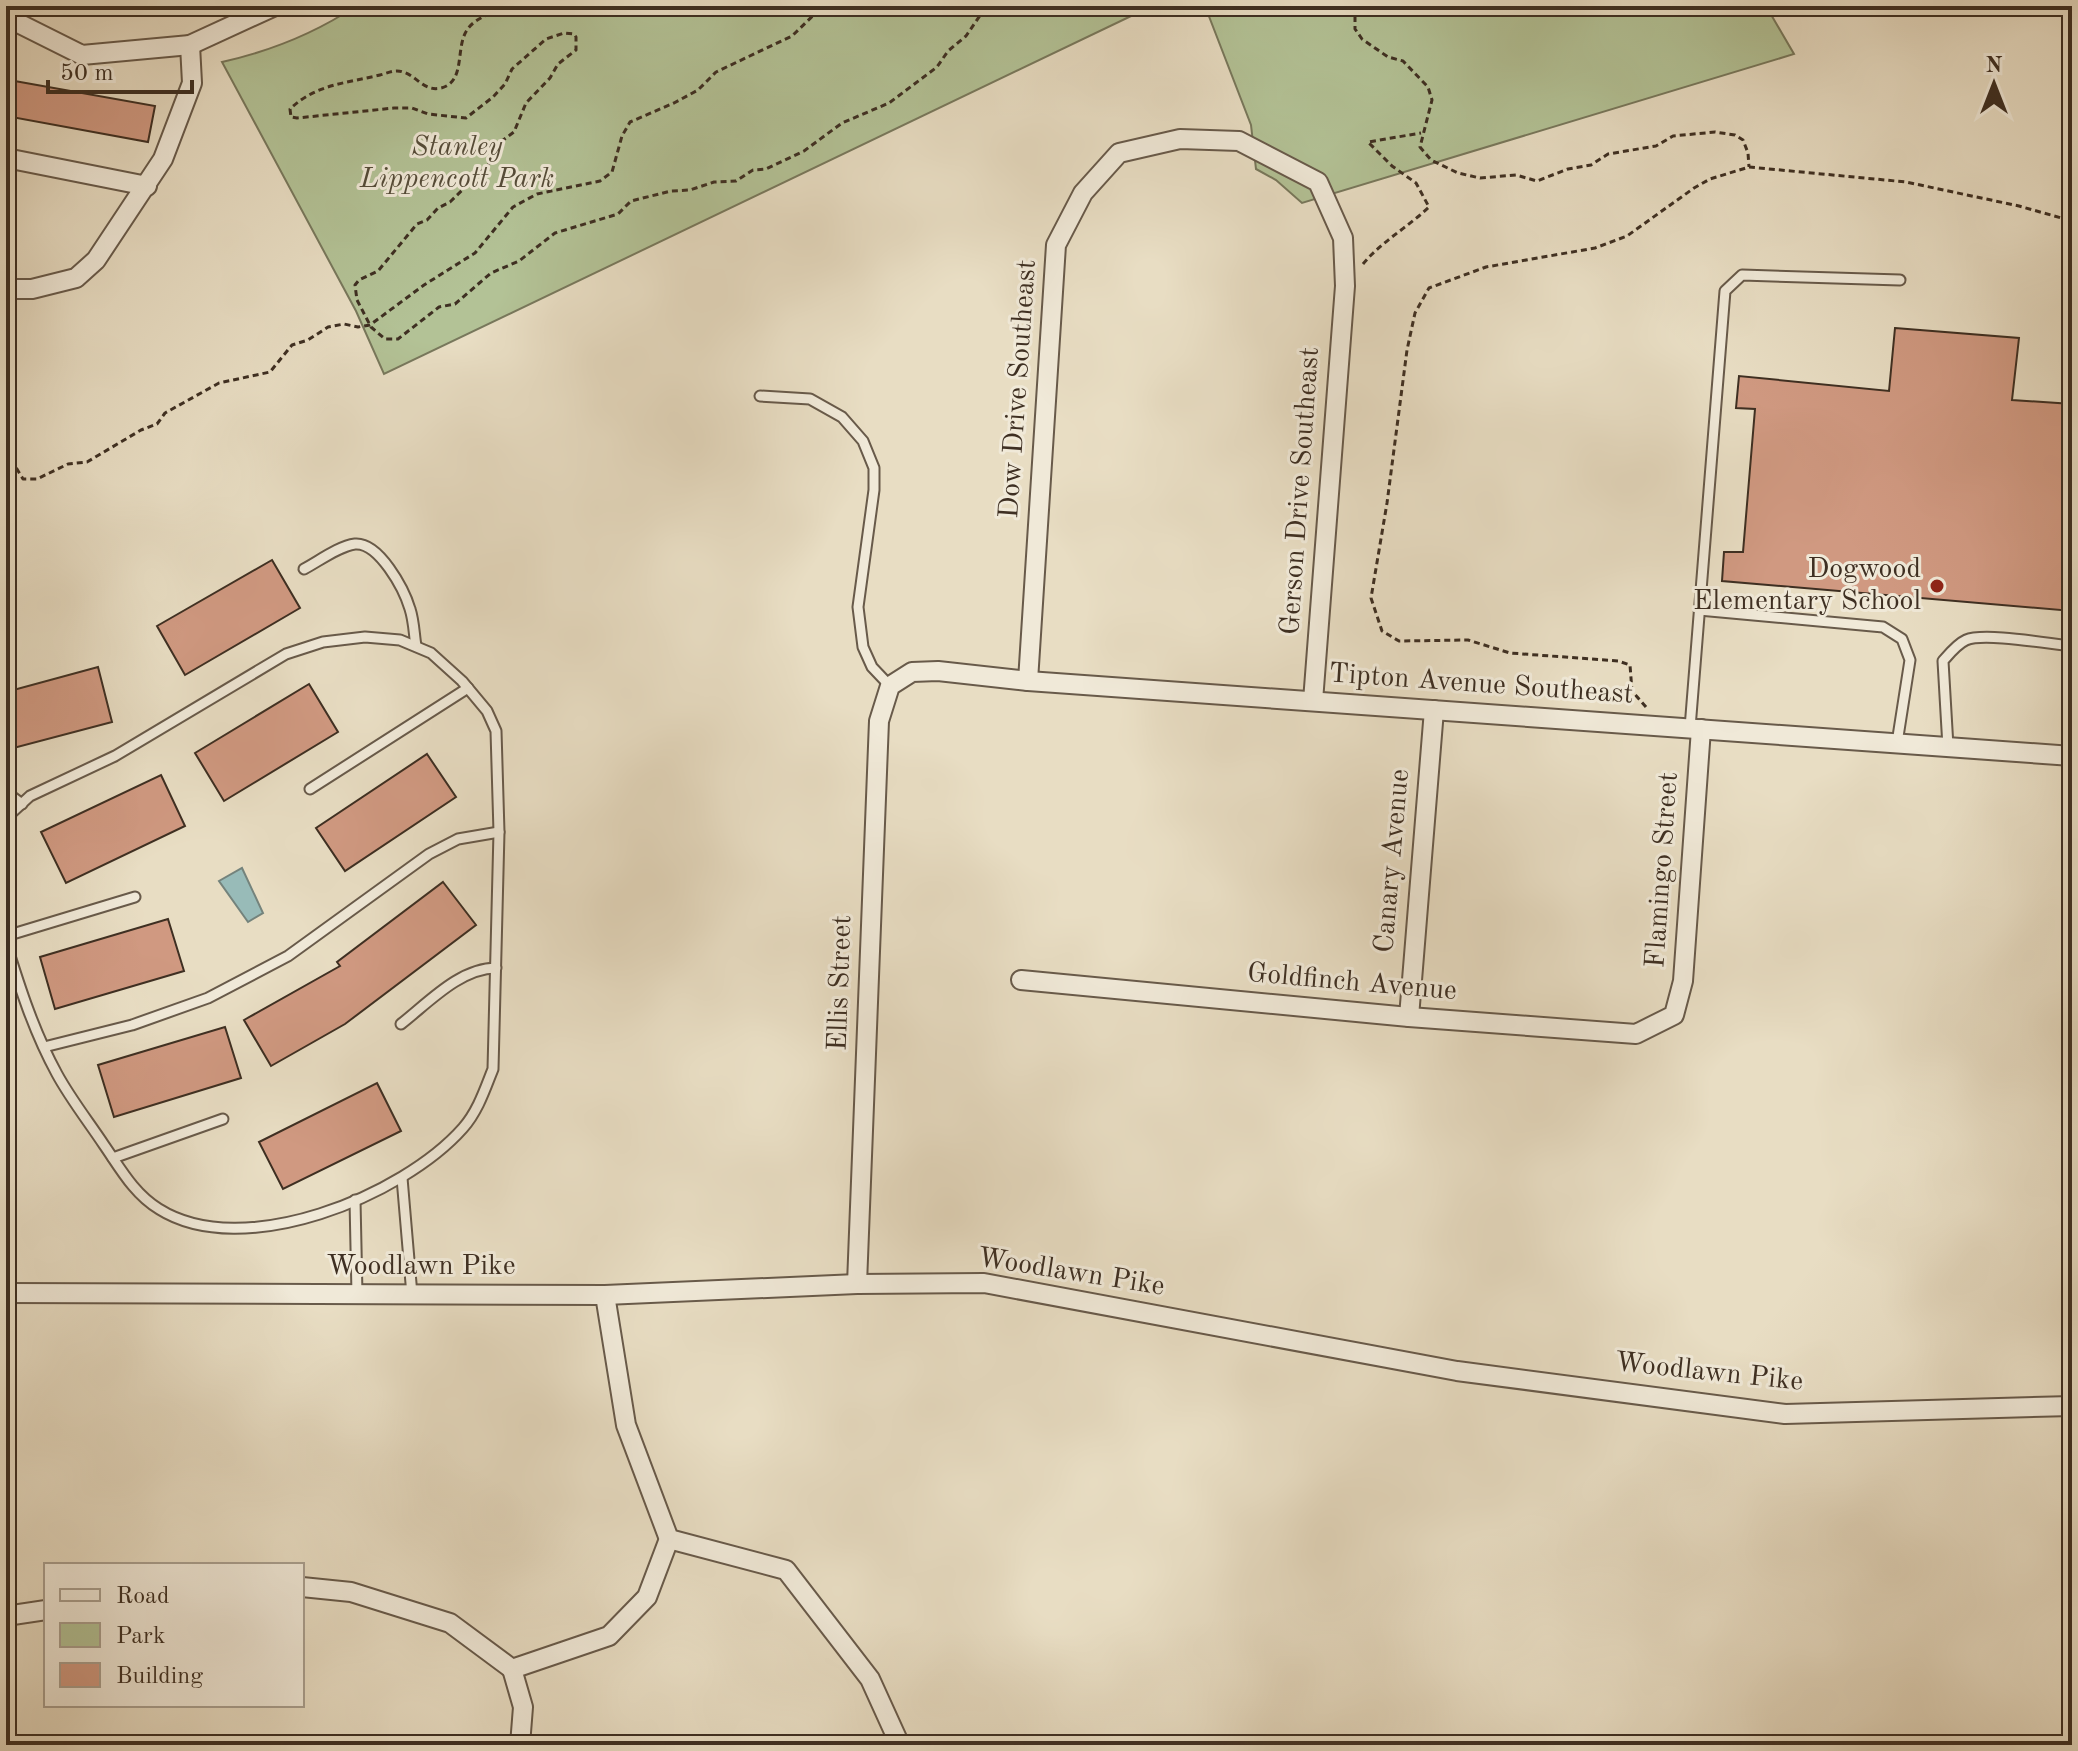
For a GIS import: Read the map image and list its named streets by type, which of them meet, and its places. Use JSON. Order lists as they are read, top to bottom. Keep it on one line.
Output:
{"streets":{"street":["Dow Drive Southeast","Gerson Drive Southeast","Tipton Avenue Southeast","Canary Avenue","Flamingo Street","Ellis Street","Goldfinch Avenue","Woodlawn Pike"]},"crossings":[["Dow Drive Southeast","Gerson Drive Southeast"],["Dow Drive Southeast","Tipton Avenue Southeast"],["Gerson Drive Southeast","Tipton Avenue Southeast"],["Tipton Avenue Southeast","Canary Avenue"],["Tipton Avenue Southeast","Flamingo Street"],["Tipton Avenue Southeast","Ellis Street"],["Canary Avenue","Goldfinch Avenue"],["Flamingo Street","Goldfinch Avenue"],["Ellis Street","Woodlawn Pike"]],"parks":["Stanley Lippencott Park"],"places":["Dogwood Elementary School"],"legend":["Road","Park","Building"],"scale_bar":"50 m","north":"top"}
